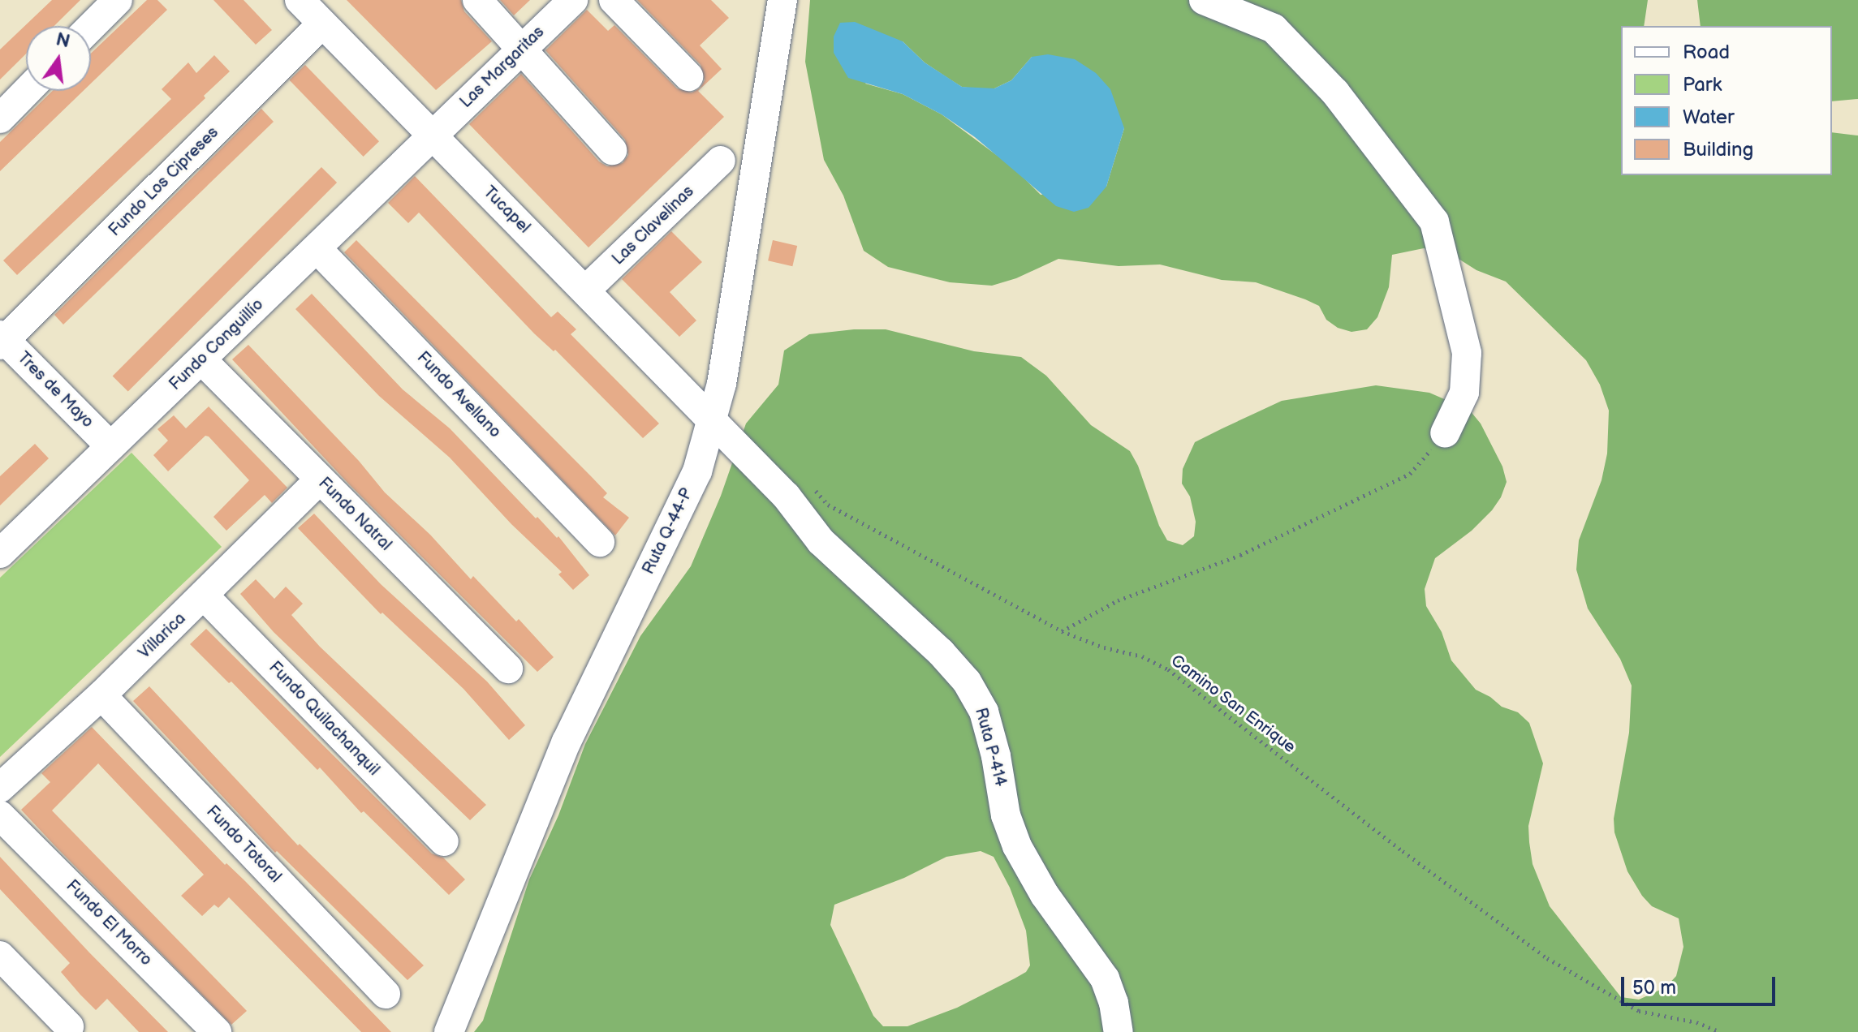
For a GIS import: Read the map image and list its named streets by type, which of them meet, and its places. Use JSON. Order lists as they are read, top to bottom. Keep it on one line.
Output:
{"streets":{"street":["Las Margaritas","Fundo Los Cipreses","Tucapel","Las Clavelinas","Fundo Conguillío","Tres de Mayo","Fundo Avellano","Fundo Natral","Ruta Q-44-P","Villarica","Fundo Quilachanquil","Ruta P-414","Fundo Totoral","Fundo El Morro"],"path":["Camino San Enrique"]},"crossings":[["Las Margaritas","Tucapel"],["Las Margaritas","Fundo Conguillío"],["Fundo Los Cipreses","Tucapel"],["Fundo Los Cipreses","Tres de Mayo"],["Tucapel","Las Clavelinas"],["Tucapel","Fundo Conguillío"],["Tucapel","Ruta Q-44-P"],["Tucapel","Ruta P-414"],["Fundo Conguillío","Tres de Mayo"],["Fundo Conguillío","Fundo Avellano"],["Fundo Conguillío","Fundo Natral"],["Fundo Natral","Villarica"],["Ruta Q-44-P","Ruta P-414"],["Villarica","Fundo Quilachanquil"],["Villarica","Fundo Totoral"]],"legend":["Road","Park","Water","Building"],"scale_bar":"50 m","north":"top"}
